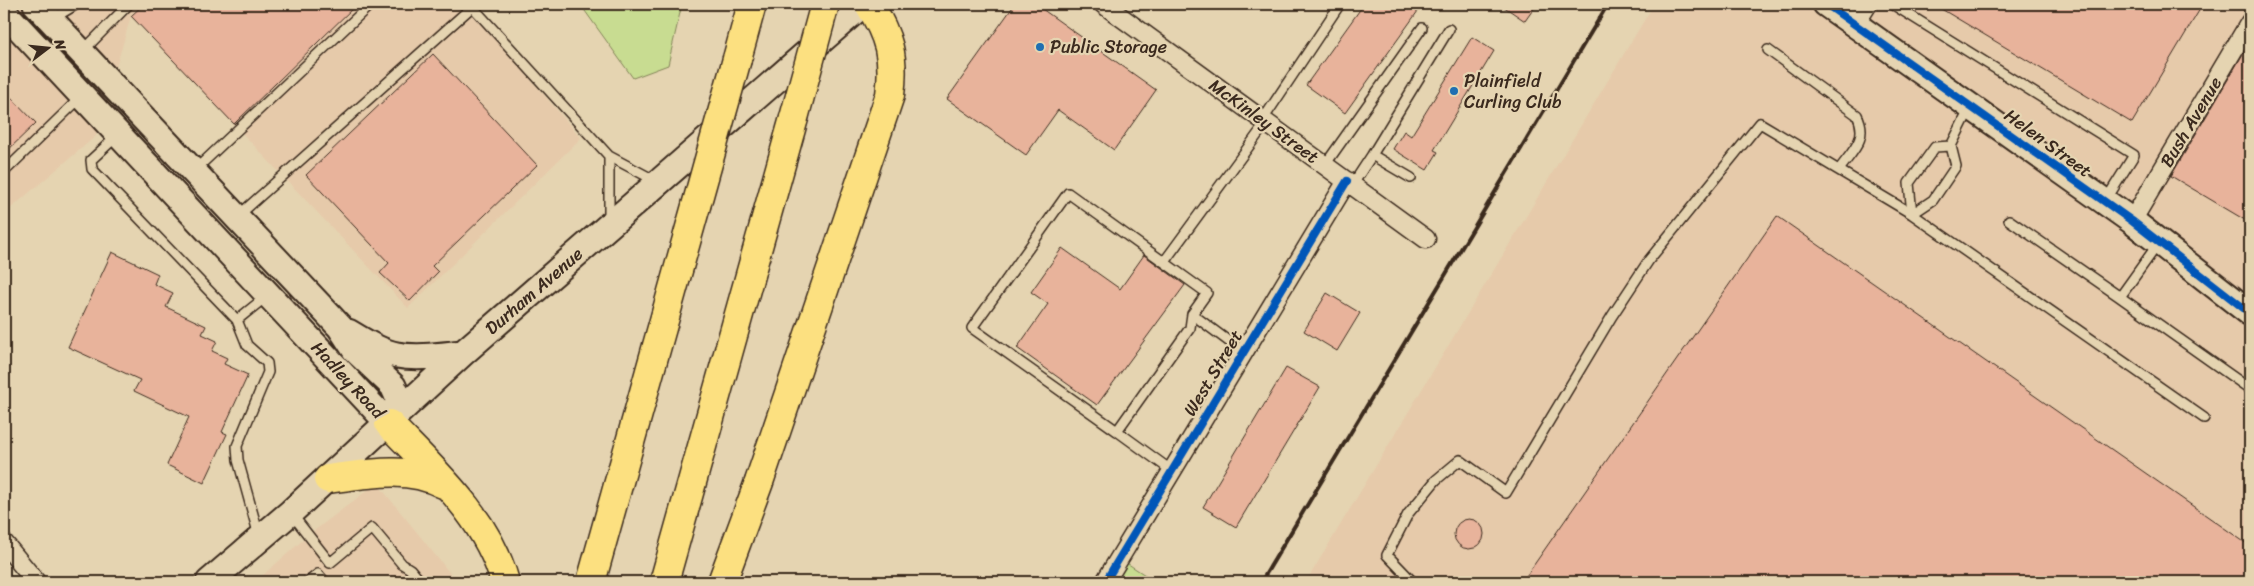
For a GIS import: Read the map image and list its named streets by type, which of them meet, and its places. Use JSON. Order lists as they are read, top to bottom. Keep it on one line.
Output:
{"streets":{"main road":["Helen Street","Durham Avenue","Hadley Road"],"street":["McKinley Street","Bush Avenue","West Street"]},"crossings":[["McKinley Street","West Street"],["Bush Avenue","Helen Street"],["Durham Avenue","Hadley Road"]],"places":["Public Storage","Plainfield Curling Club"],"north":"right"}
